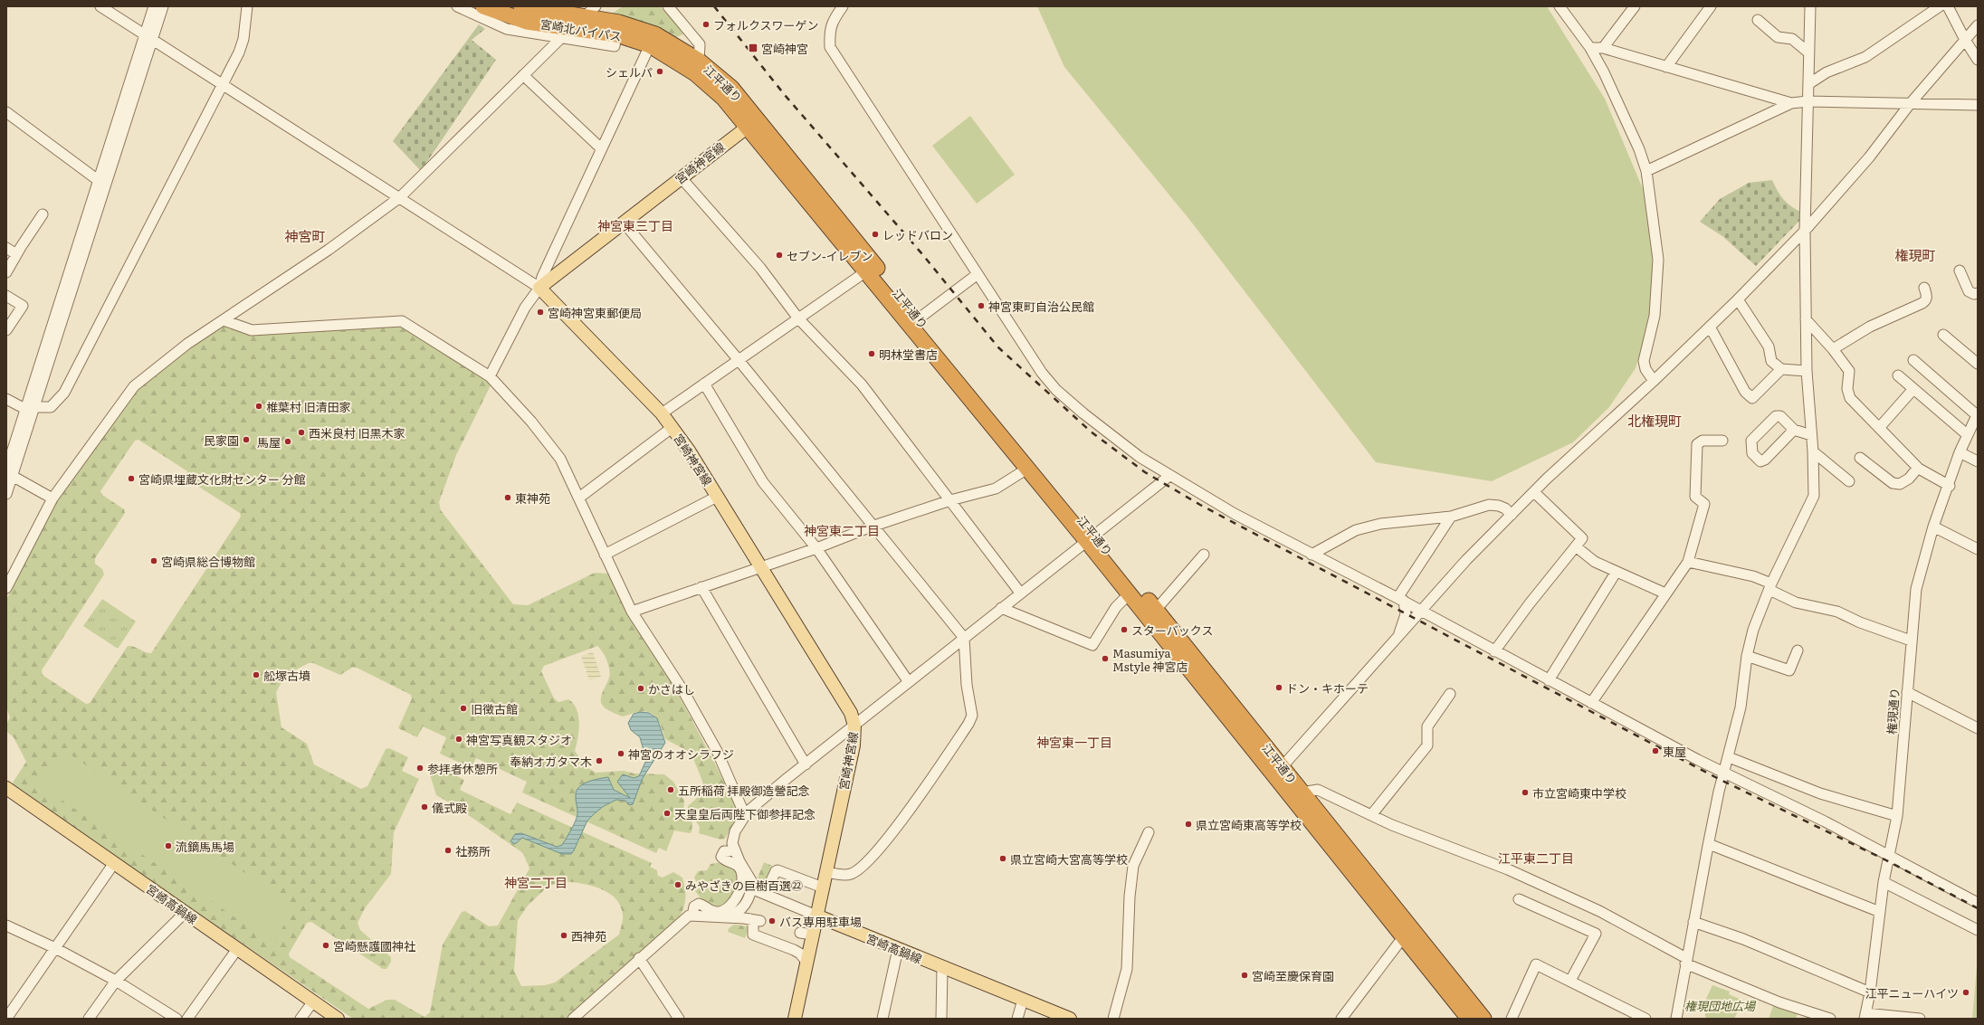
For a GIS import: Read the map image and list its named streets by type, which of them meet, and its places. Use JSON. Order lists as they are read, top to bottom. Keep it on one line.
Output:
{"streets":{"highway":["宮崎北バイパス","江平通り"],"main road":["宮崎神宮線","宮崎高鍋線"],"street":["権現通り"]},"crossings":[["宮崎北バイパス","江平通り"],["江平通り","宮崎神宮線"],["宮崎神宮線","宮崎高鍋線"]],"districts":["神宮東三丁目","神宮町","権現町","北権現町","神宮東二丁目","神宮東一丁目","江平東二丁目","神宮二丁目"],"parks":["権現団地広場"],"places":{"other":["フォルクスワーゲン","シェルパ","レッドバロン","セブン-イレブン","神宮東町自治公民館","宮崎神宮東郵便局","明林堂書店","椎葉村 旧清田家","西米良村 旧黒木家","民家園","馬屋","宮崎県埋蔵文化財センター 分館","東神苑","宮崎県総合博物館","スターバックス","Masumiya Mstyle 神宮店","舩塚古墳","ドン・キホーテ","かさはし","旧徴古館","神宮写真観スタジオ","東屋","神宮のオオシラフジ","奉納オガタマ木","参拝者休憩所","五所稲荷 拝殿御造營記念","市立宮崎東中学校","儀式殿","天皇皇后両陛下御参拝記念","県立宮崎東高等学校","流鏑馬馬場","社務所","県立宮崎大宮高等学校","みやざきの巨樹百選㉒","バス専用駐車場","西神苑","宮崎懸護國神社","宮崎至慶保育園","江平ニューハイツ"],"transit":["宮崎神宮"]}}
